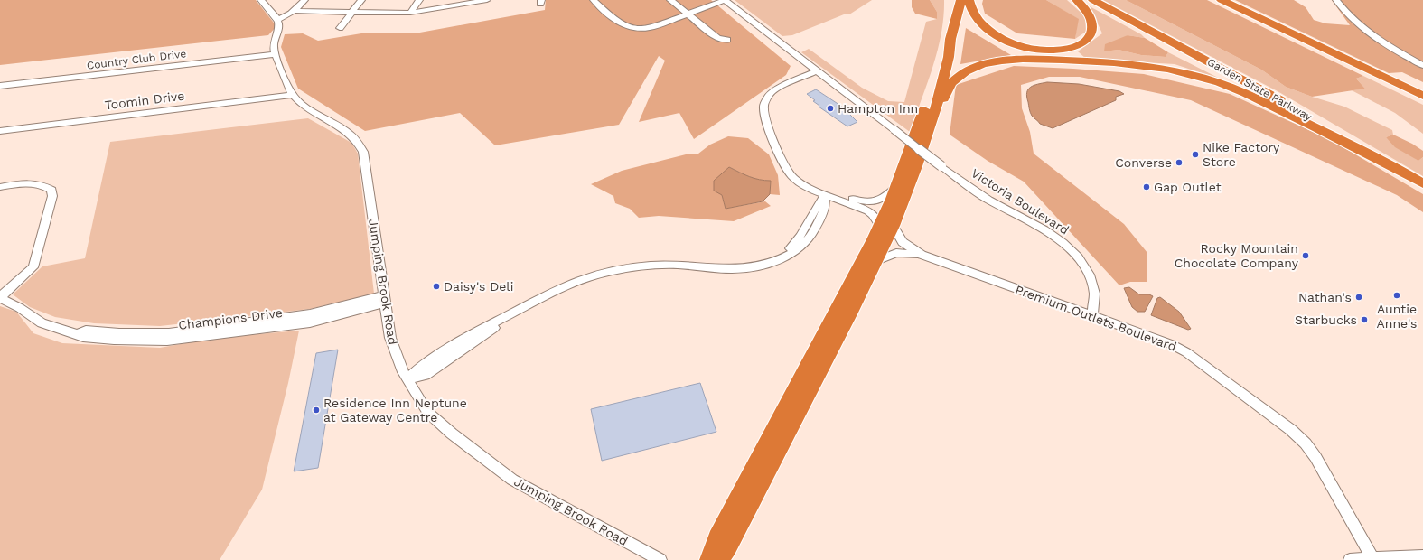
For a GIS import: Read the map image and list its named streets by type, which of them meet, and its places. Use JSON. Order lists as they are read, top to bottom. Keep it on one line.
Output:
{"streets":{"highway":["Garden State Parkway"],"street":["Country Club Drive","Toomin Drive","Victoria Boulevard","Jumping Brook Road","Premium Outlets Boulevard","Champions Drive"]},"crossings":[["Country Club Drive","Jumping Brook Road"],["Toomin Drive","Jumping Brook Road"],["Victoria Boulevard","Premium Outlets Boulevard"],["Jumping Brook Road","Champions Drive"]],"places":["Hampton Inn","Nike Factory Store","Converse","Gap Outlet","Rocky Mountain Chocolate Company","Daisy's Deli","Auntie Anne's","Nathan's","Starbucks","Residence Inn Neptune at Gateway Centre"]}
